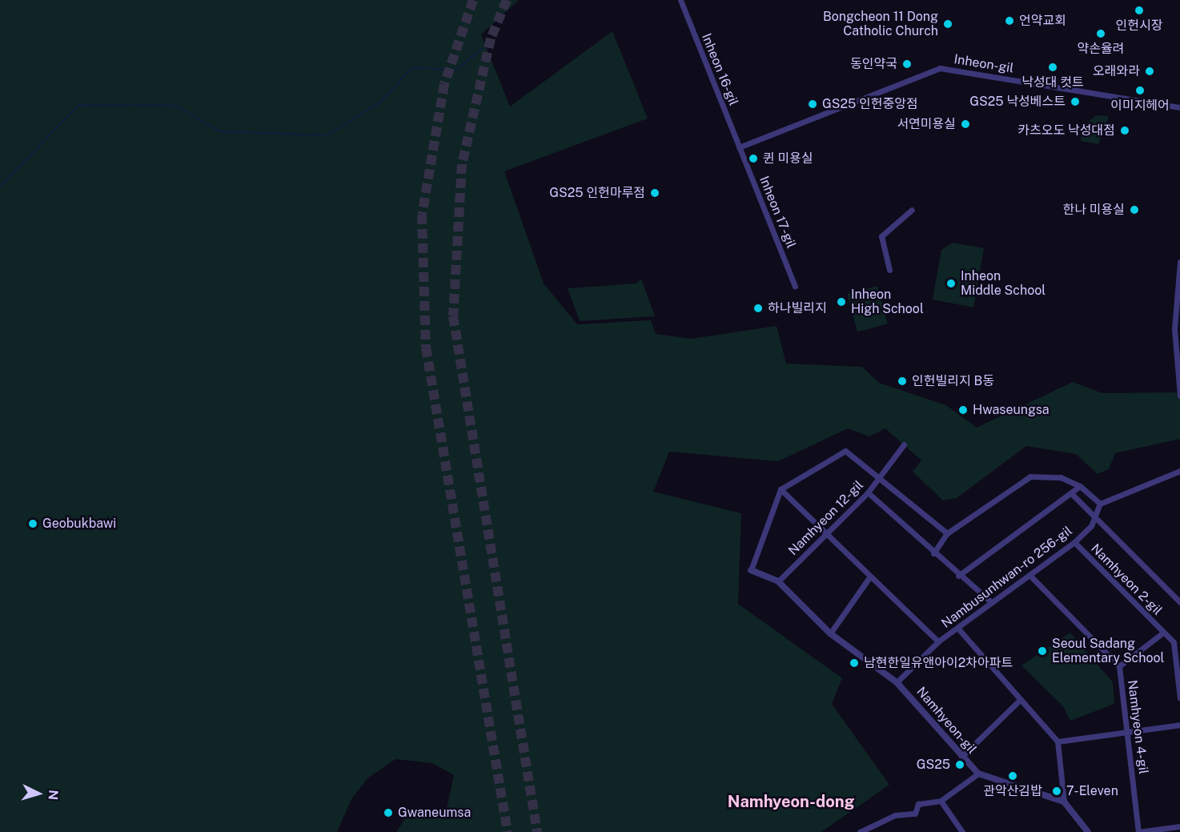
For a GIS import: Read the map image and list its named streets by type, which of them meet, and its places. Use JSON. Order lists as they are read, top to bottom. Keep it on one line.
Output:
{"streets":{"street":["Inheon-gil","Inheon 16-gil","Inheon 17-gil","Namhyeon 12-gil","Nambusunhwan-ro 256-gil","Namhyeon 2-gil","Namhyeon-gil","Namhyeon 4-gil"]},"crossings":[["Inheon-gil","Inheon 16-gil"],["Inheon-gil","Inheon 17-gil"],["Inheon 16-gil","Inheon 17-gil"],["Namhyeon 12-gil","Nambusunhwan-ro 256-gil"],["Namhyeon 12-gil","Namhyeon-gil"],["Nambusunhwan-ro 256-gil","Namhyeon 2-gil"],["Nambusunhwan-ro 256-gil","Namhyeon-gil"],["Nambusunhwan-ro 256-gil","Namhyeon 4-gil"],["Namhyeon 2-gil","Namhyeon 4-gil"]],"districts":["Namhyeon-dong"],"places":["인헌시장","언약교회","Bongcheon 11 Dong Catholic Church","약손율려","동인약국","낙성대 컷트","오래와라","이미지헤어","GS25 낙성베스트","GS25 인헌중앙점","서연미용실","카츠오도 낙성대점","퀸 미용실","GS25 인헌마루점","한나 미용실","Inheon Middle School","Inheon High School","하나빌리지","인헌빌리지 B동","Hwaseungsa","Geobukbawi","Seoul Sadang Elementary School","남현한일유앤아이2차아파트","GS25","관악산김밥","7-Eleven","Gwaneumsa"],"north":"right"}
